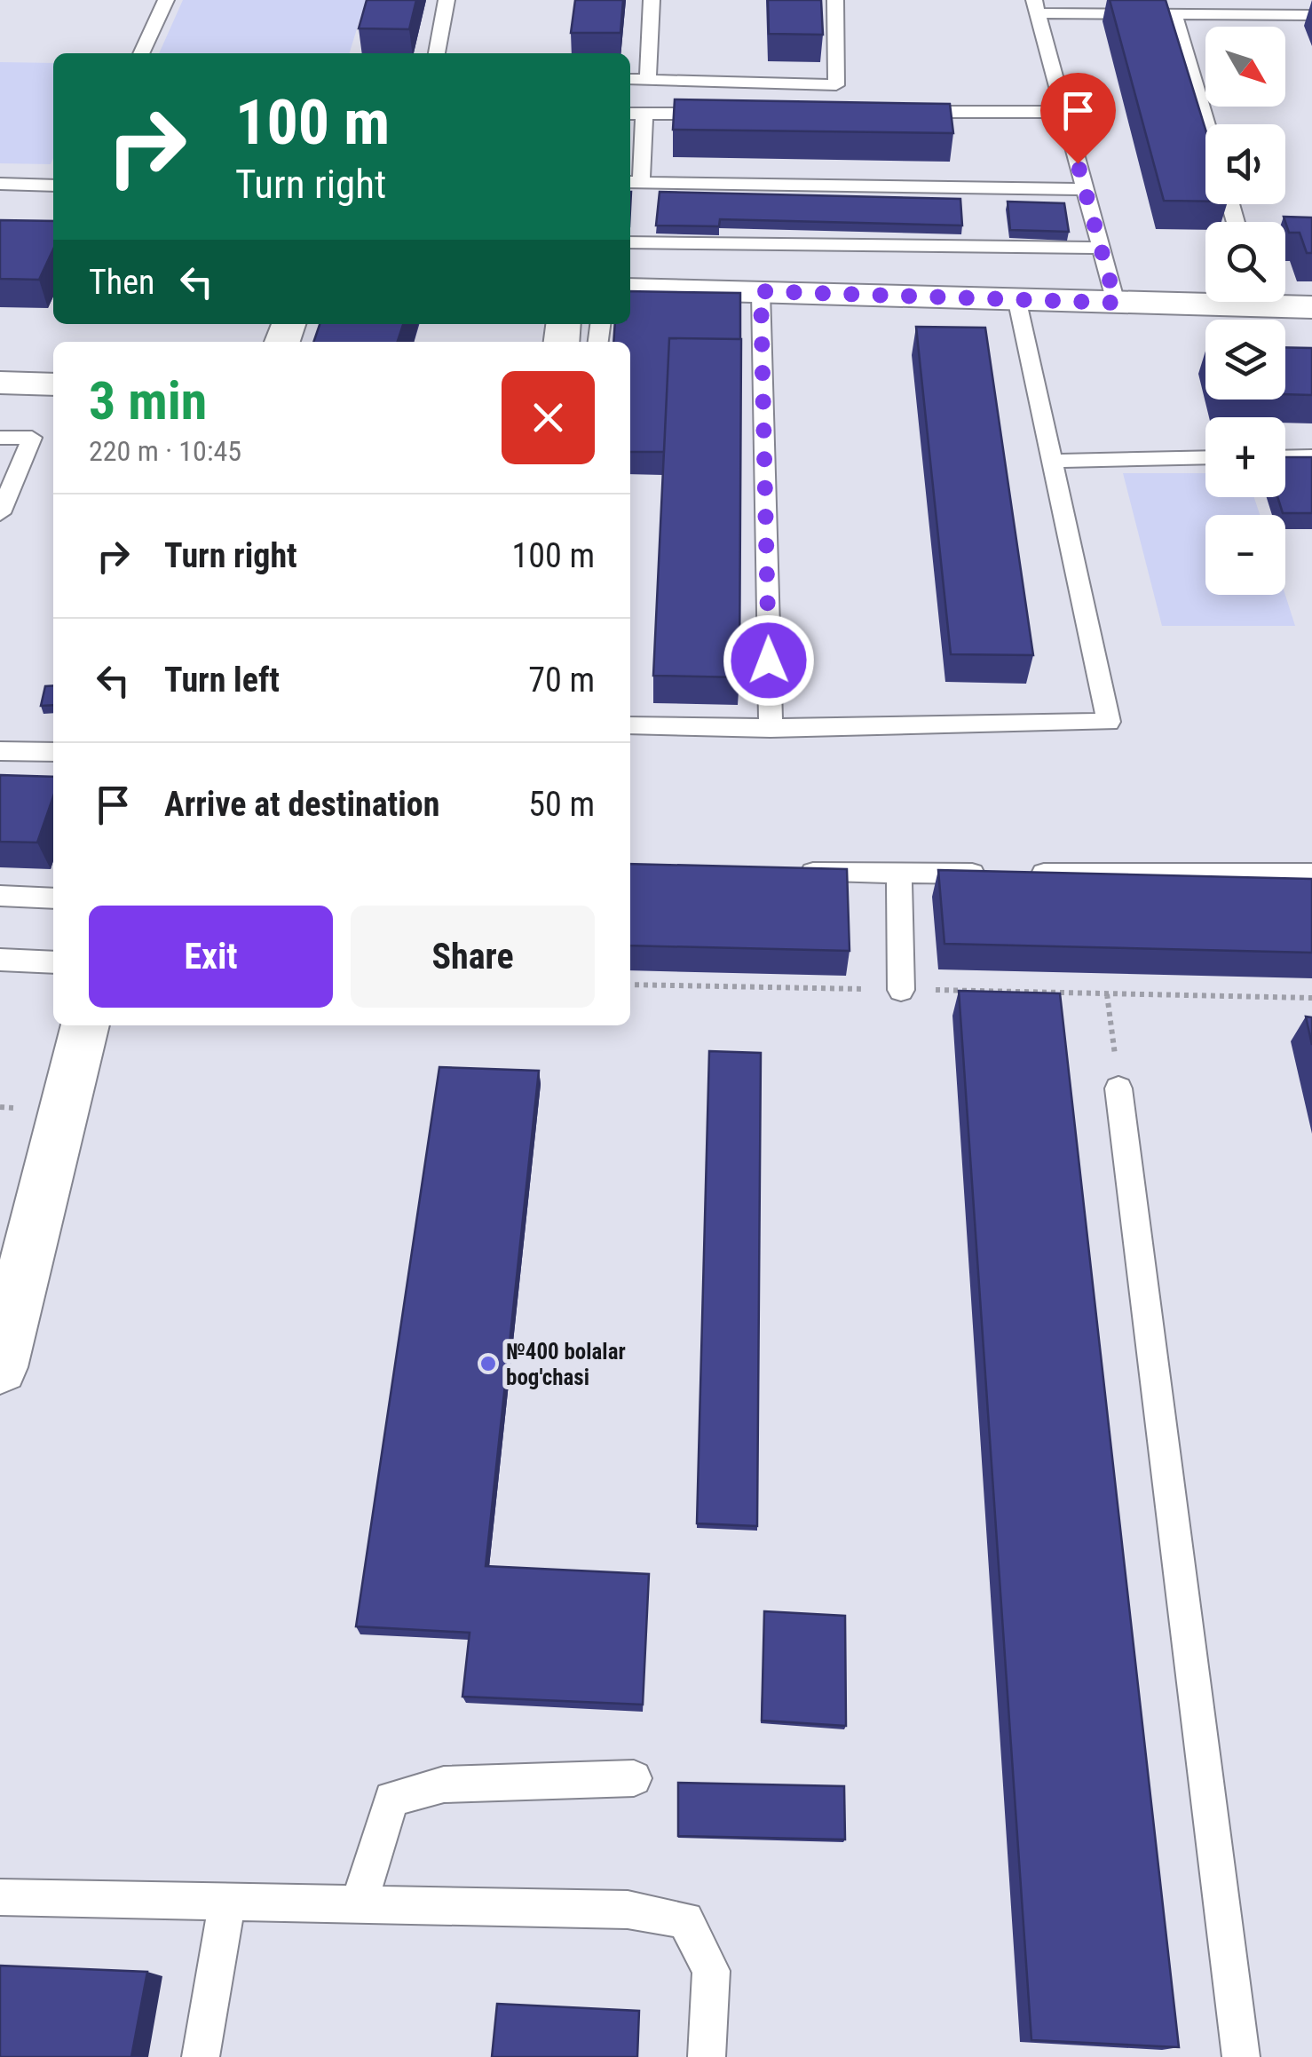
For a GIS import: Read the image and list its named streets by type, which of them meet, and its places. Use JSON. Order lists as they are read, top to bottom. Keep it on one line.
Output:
{"places":["№400 bolalar bog'chasi"],"north":"bottom right","page":{"map_buttons":["+","−"],"turn":["100 m","Turn right"],"then":"Then","heading":["3 min","220 m · 10:45"],"list":[{"name":"Turn right","value":"100 m"},{"name":"Turn left","value":"70 m"},{"name":"Arrive at destination","value":"50 m"}],"buttons":["Exit","Share"]}}
